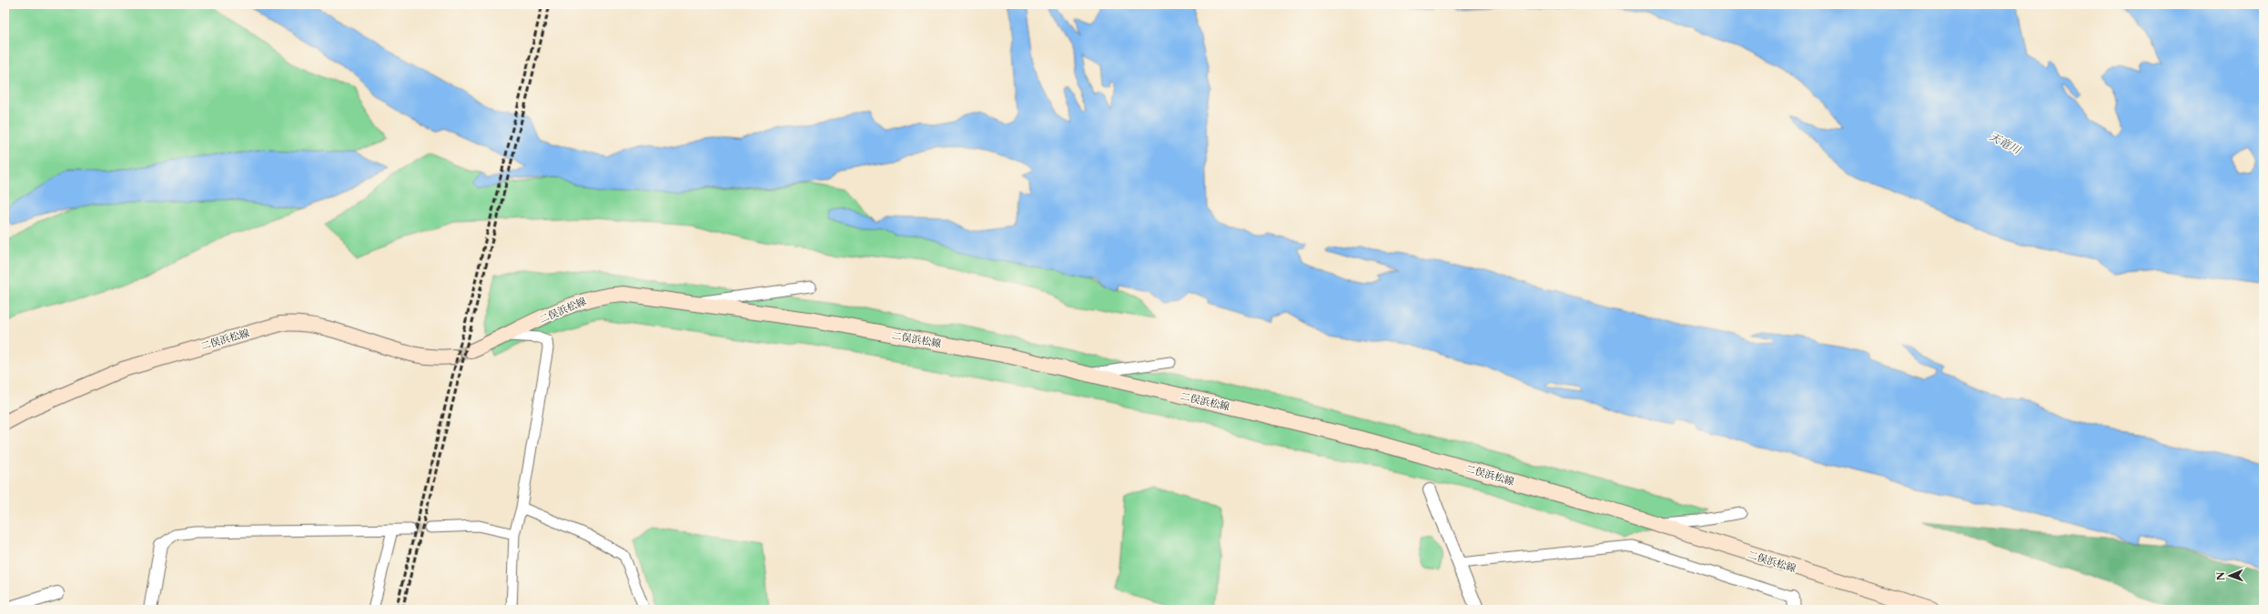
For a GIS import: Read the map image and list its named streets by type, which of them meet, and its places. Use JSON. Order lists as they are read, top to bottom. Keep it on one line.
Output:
{"streets":{"main road":["二俣浜松線"]},"water":["天竜川"],"north":"left"}
